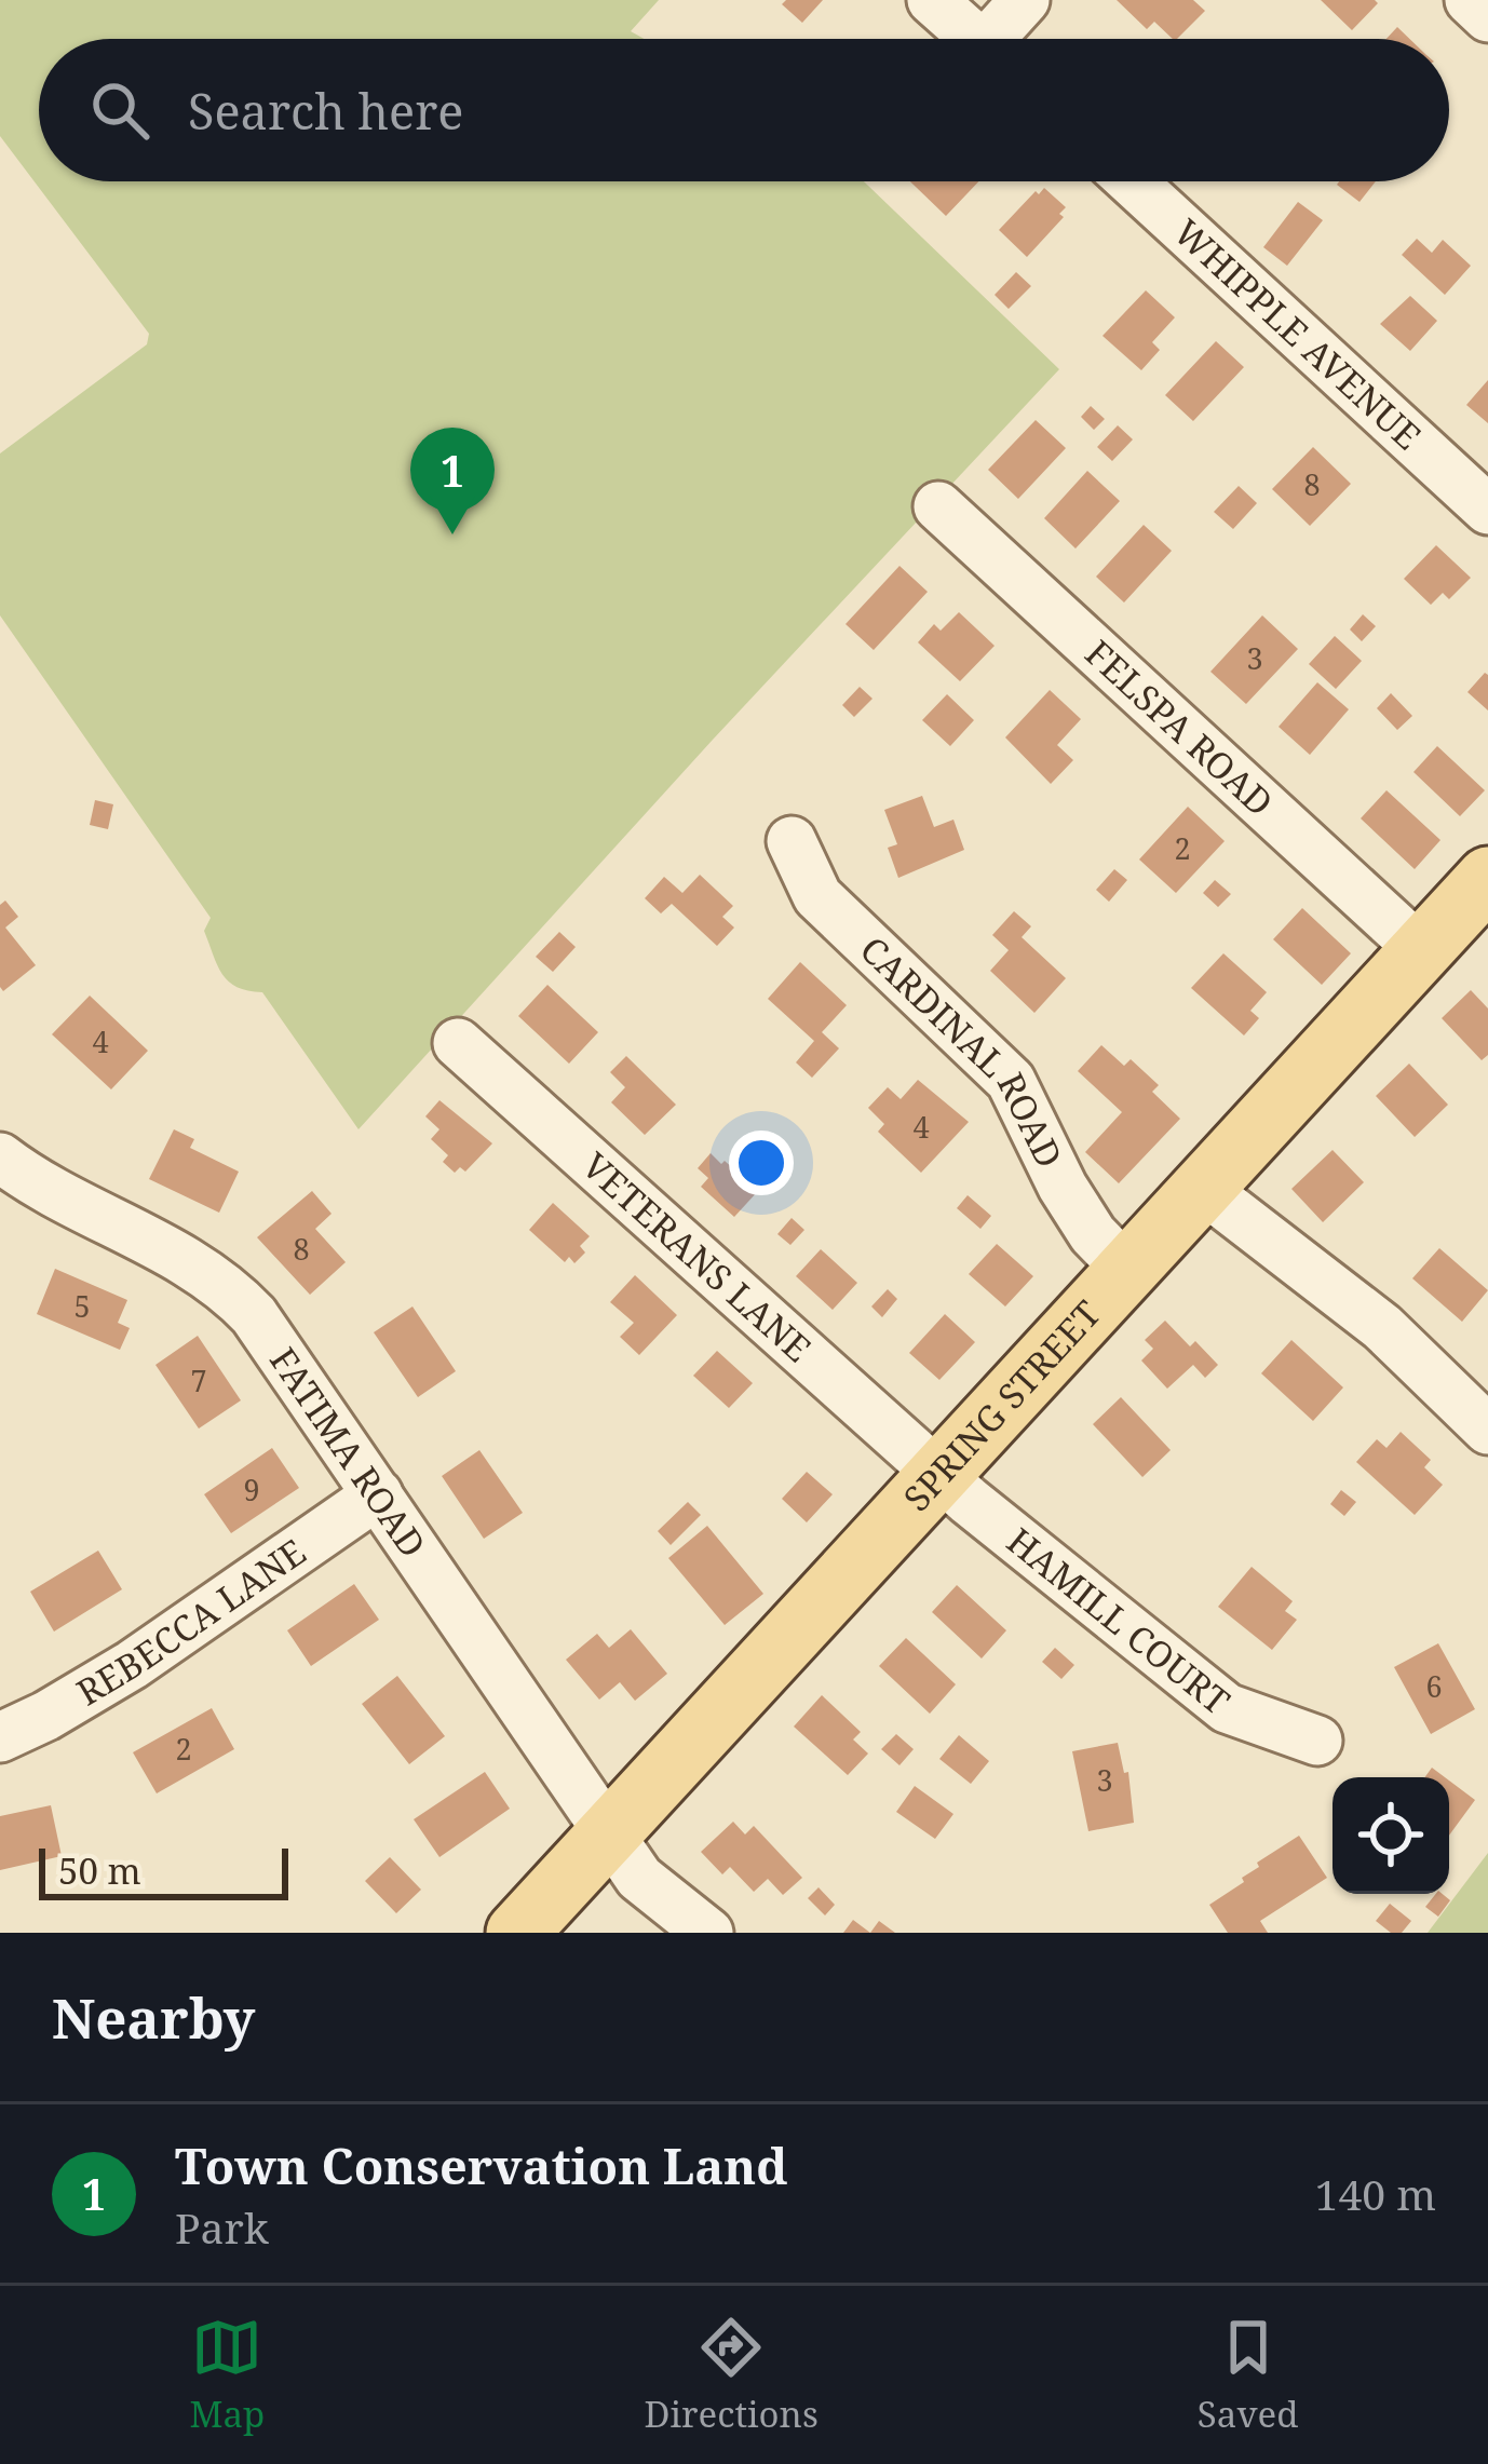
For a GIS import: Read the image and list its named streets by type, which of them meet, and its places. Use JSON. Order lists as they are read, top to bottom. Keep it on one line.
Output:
{"streets":{"main road":["SPRING STREET"],"street":["WHIPPLE AVENUE","FELSPA ROAD","CARDINAL ROAD","VETERANS LANE","FATIMA ROAD","HAMILL COURT","REBECCA LANE"]},"crossings":[["FELSPA ROAD","SPRING STREET"],["CARDINAL ROAD","SPRING STREET"],["VETERANS LANE","SPRING STREET"],["VETERANS LANE","HAMILL COURT"],["SPRING STREET","FATIMA ROAD"],["SPRING STREET","HAMILL COURT"],["FATIMA ROAD","REBECCA LANE"]],"house_numbers":["8","3","2","4","4","8","5","7","9","6","2","3"],"scale_bar":"50 m","page":{"search":"Search here","pins":"1","scale":"50 m","heading":"Nearby","list":[{"mark":"1","name":"Town Conservation Land","note":"Park","value":"140 m"}],"nav":["Map","Directions","Saved"]}}
